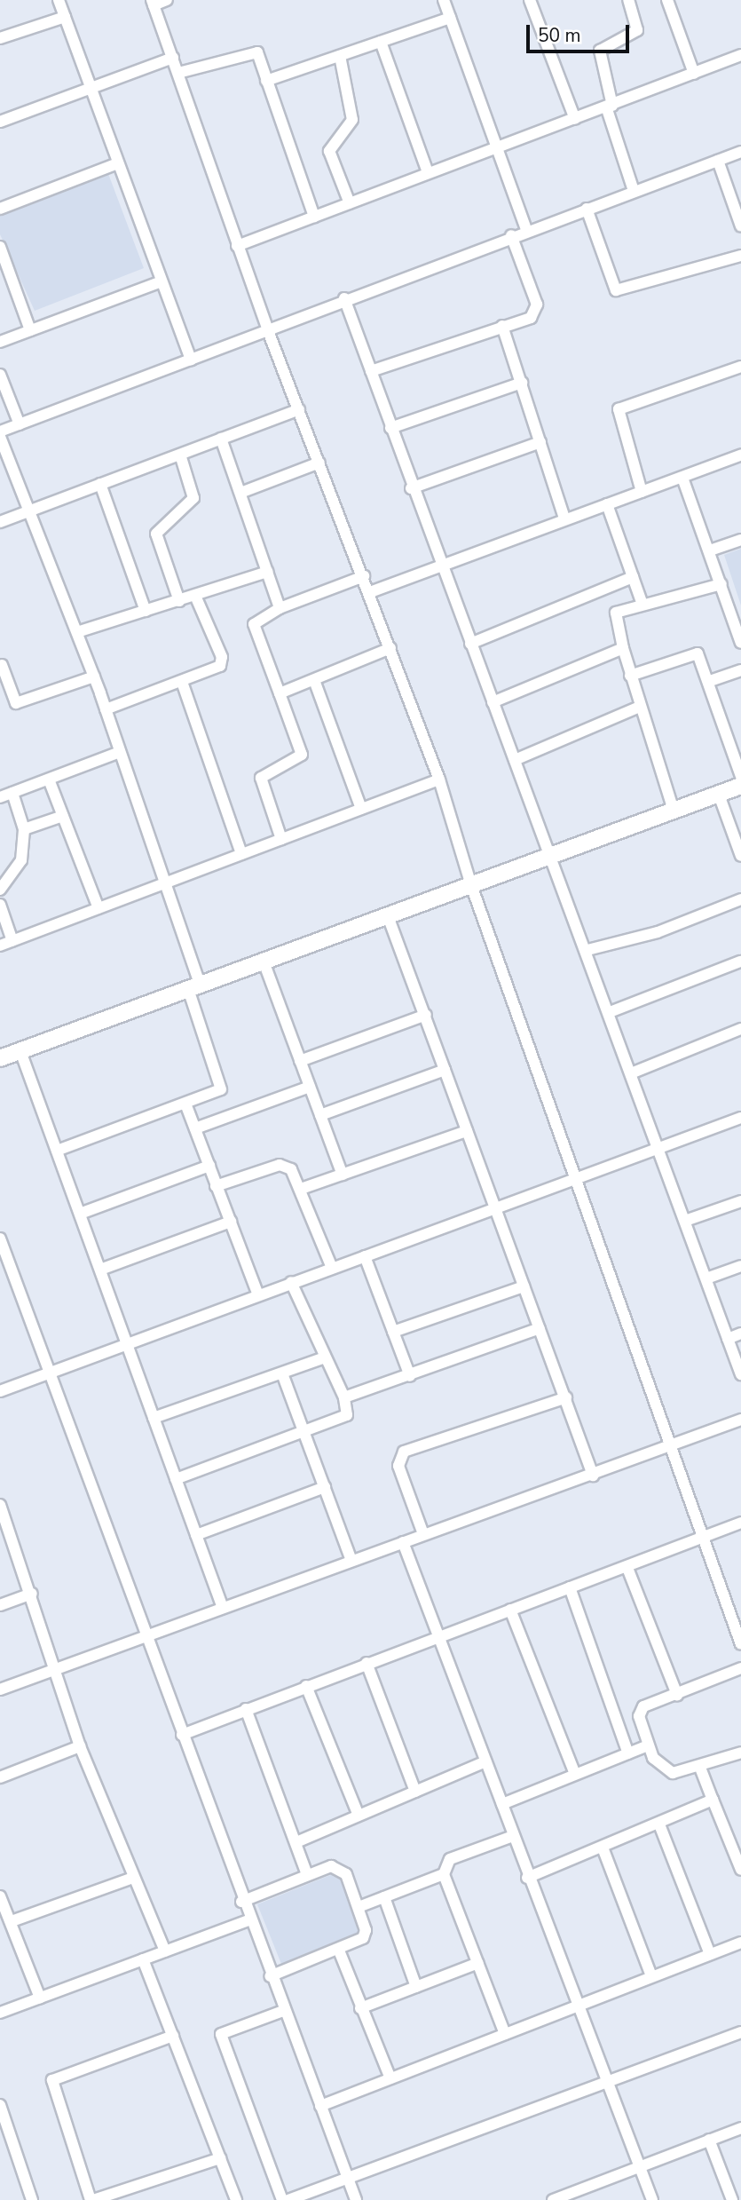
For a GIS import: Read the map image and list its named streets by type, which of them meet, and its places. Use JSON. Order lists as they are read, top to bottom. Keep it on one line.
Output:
{"scale_bar":"50 m"}
